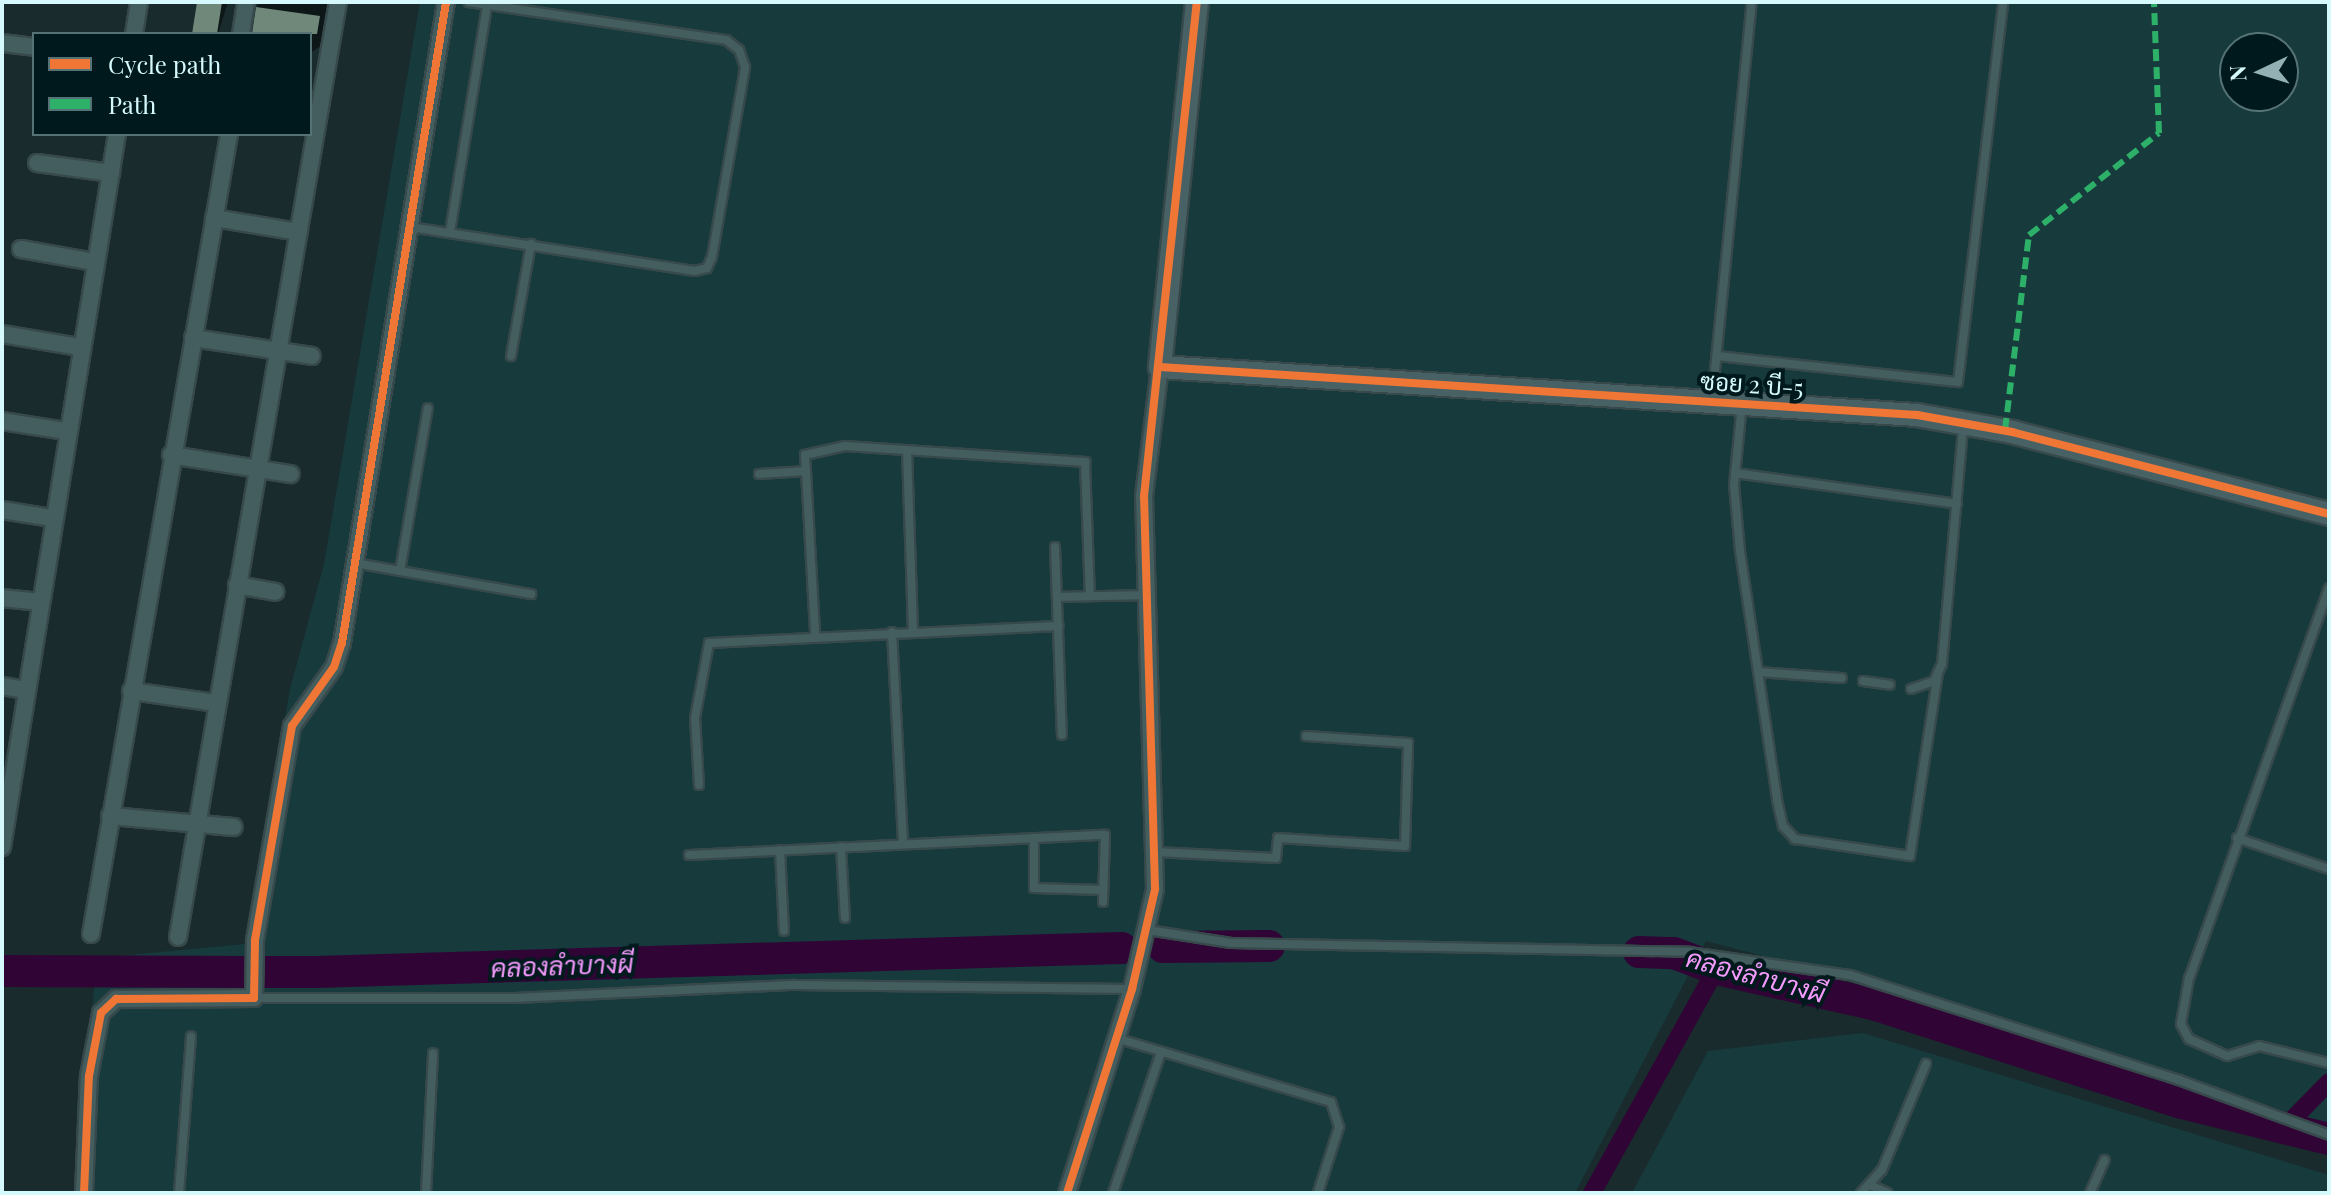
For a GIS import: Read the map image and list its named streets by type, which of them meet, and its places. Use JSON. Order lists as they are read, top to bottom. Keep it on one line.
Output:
{"streets":{"street":["ซอย 2 บี-5"]},"water":["คลองลำบางผี"],"legend":["Cycle path","Path"],"north":"left"}
